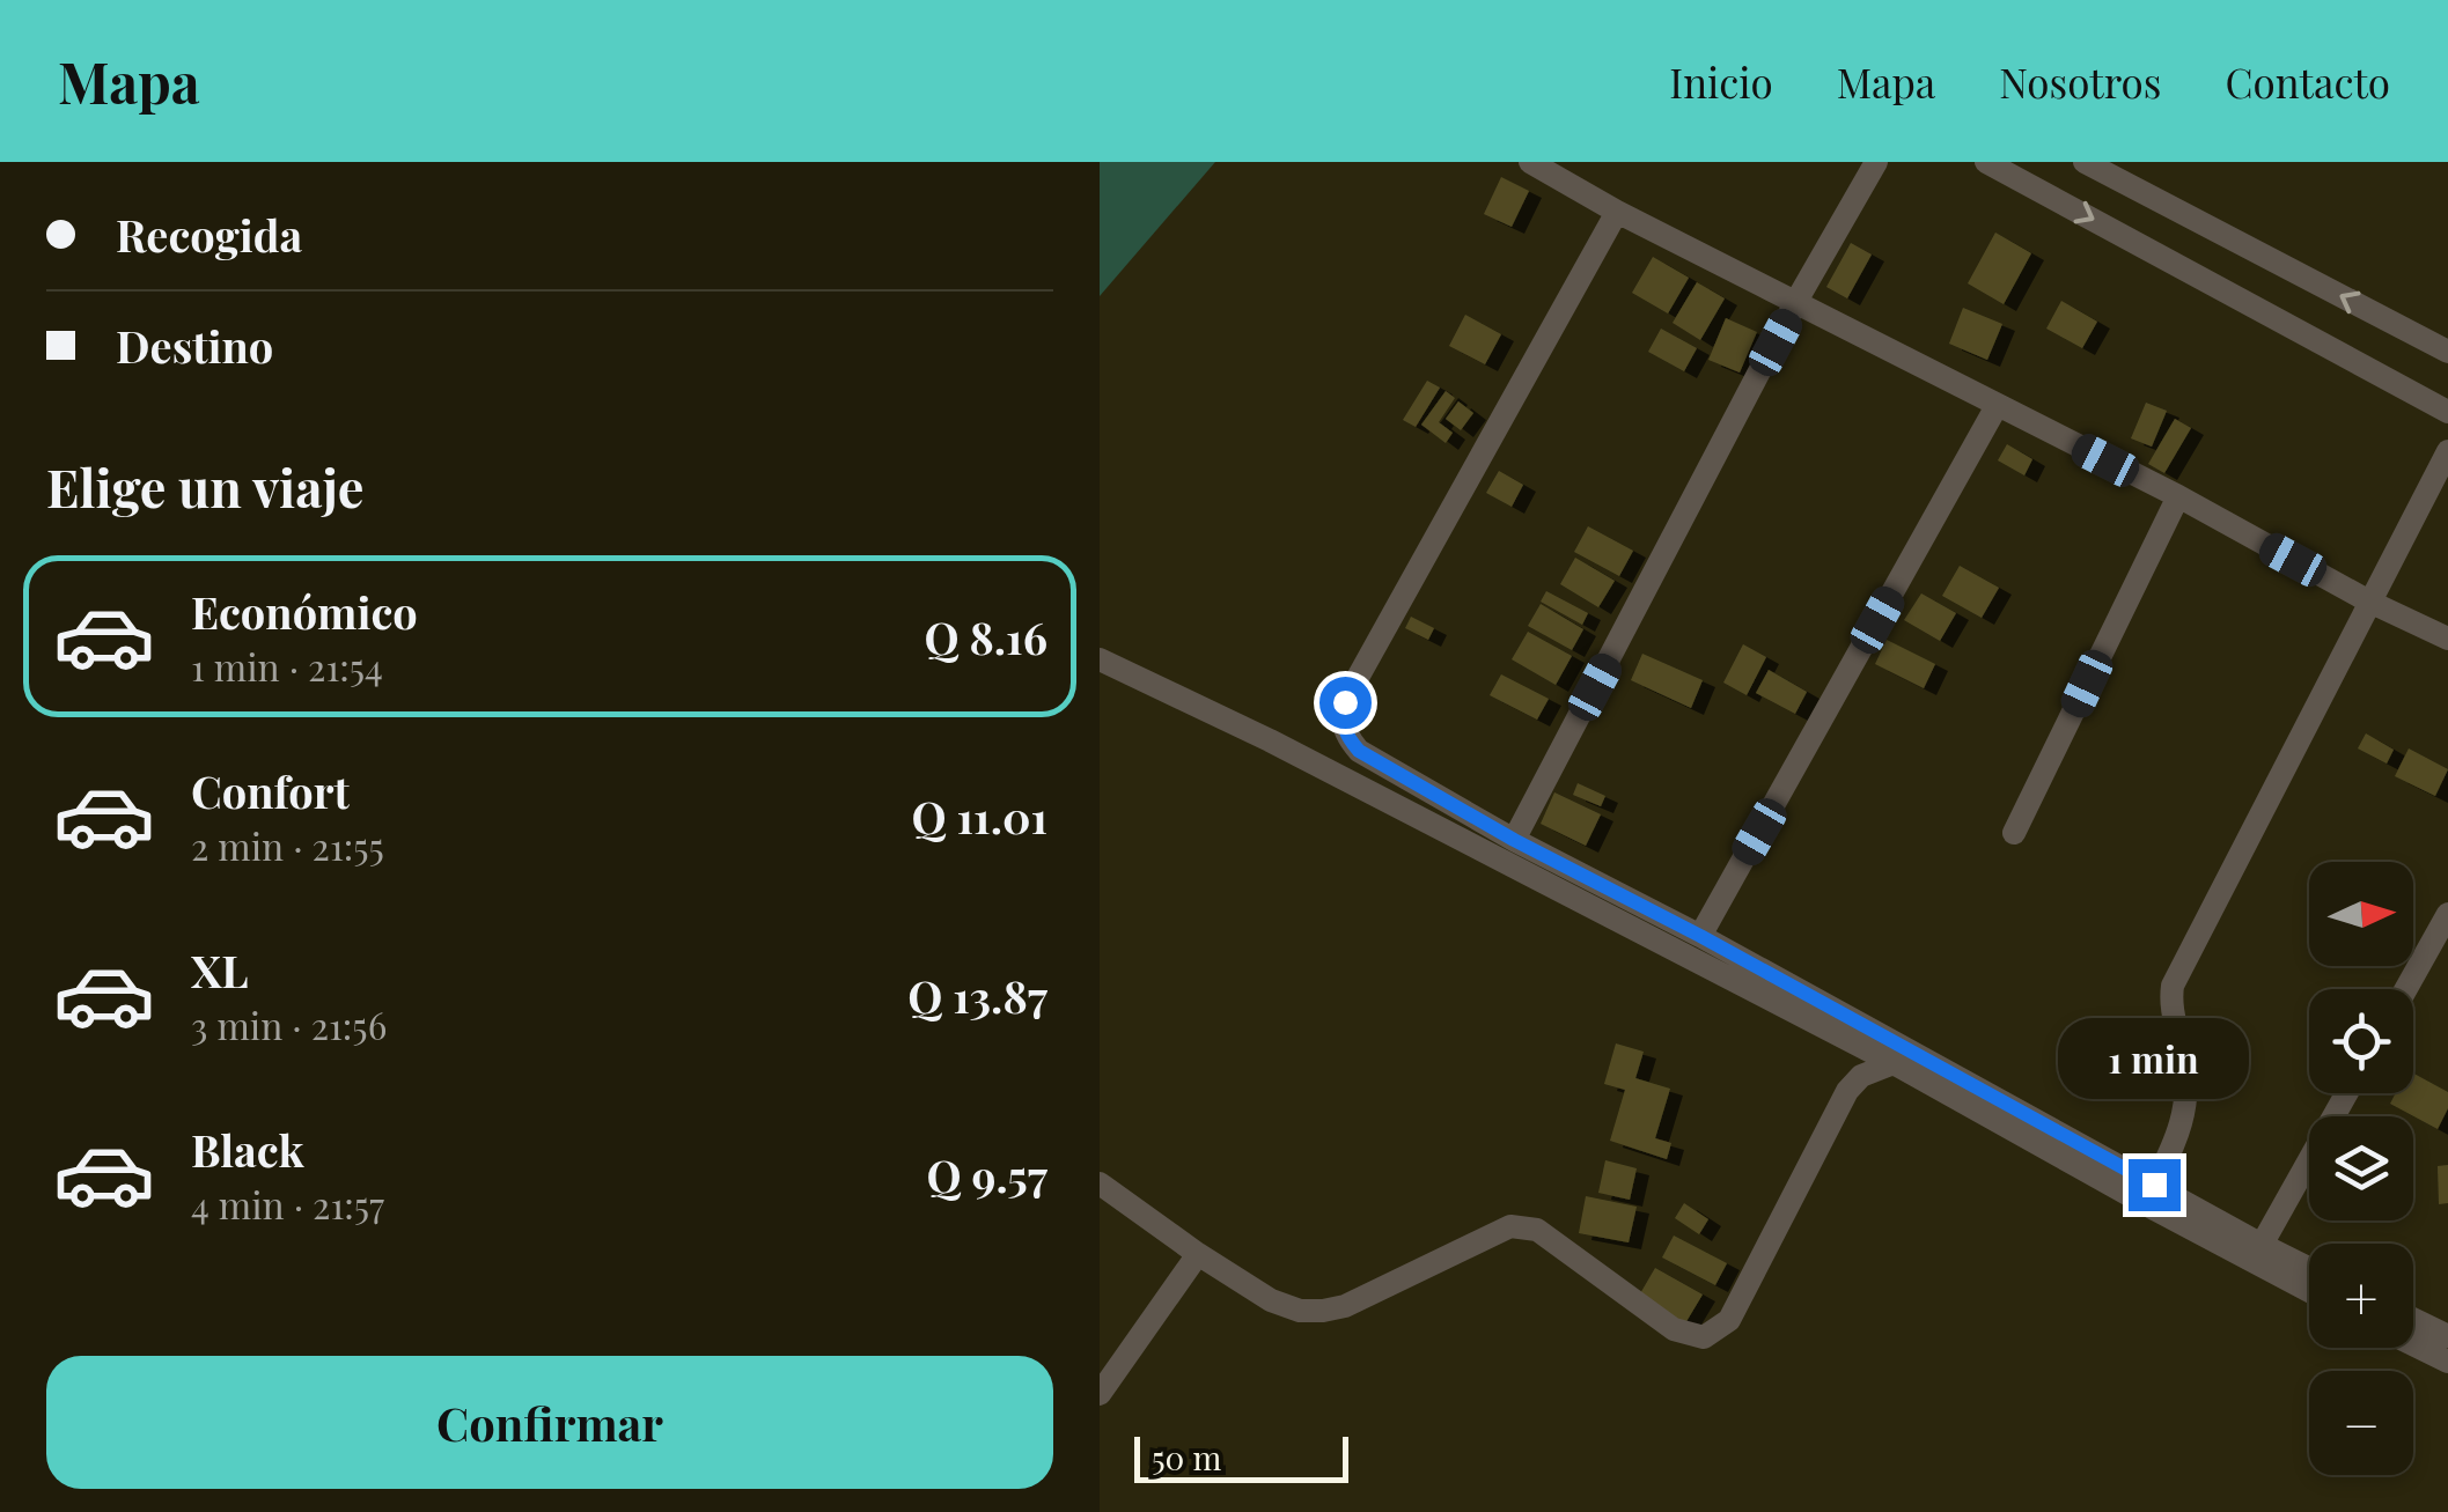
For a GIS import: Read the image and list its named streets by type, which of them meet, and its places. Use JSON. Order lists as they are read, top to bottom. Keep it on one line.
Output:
{"scale_bar":"50 m","north":"right","page":{"header":"Mapa","nav":["Inicio","Mapa","Nosotros","Contacto"],"banner":["Recogida","Destino"],"heading":"Elige un viaje","list":[{"name":"Económico","note":"1 min · 21:54","value":"Q 8.16"},{"name":"Confort","note":"2 min · 21:55","value":"Q 11.01"},{"name":"XL","note":"3 min · 21:56","value":"Q 13.87"},{"name":"Black","note":"4 min · 21:57","value":"Q 9.57"}],"map_buttons":["+","−"],"bubble":"1 min","buttons":"Confirmar","scale":"50 m"}}
